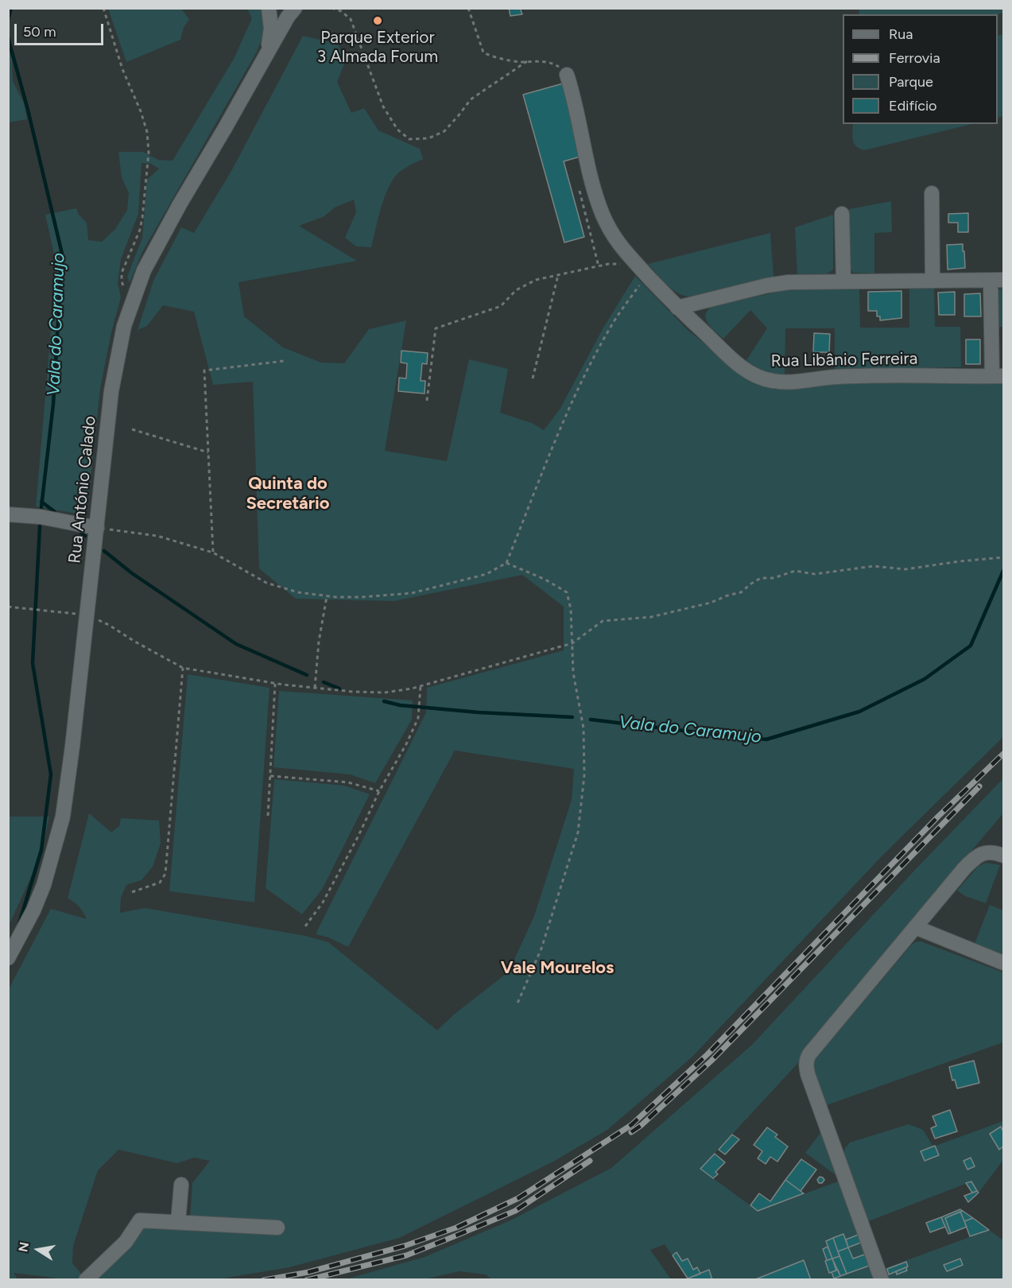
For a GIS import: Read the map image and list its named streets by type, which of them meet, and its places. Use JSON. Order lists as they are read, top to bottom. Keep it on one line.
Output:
{"streets":{"street":["Rua Libânio Ferreira","Rua António Calado"]},"districts":["Quinta do Secretário","Vale Mourelos"],"water":["Vala do Caramujo"],"places":["Parque Exterior 3 Almada Forum"],"legend":["Rua","Ferrovia","Parque","Edifício"],"scale_bar":"50 m","north":"left"}
